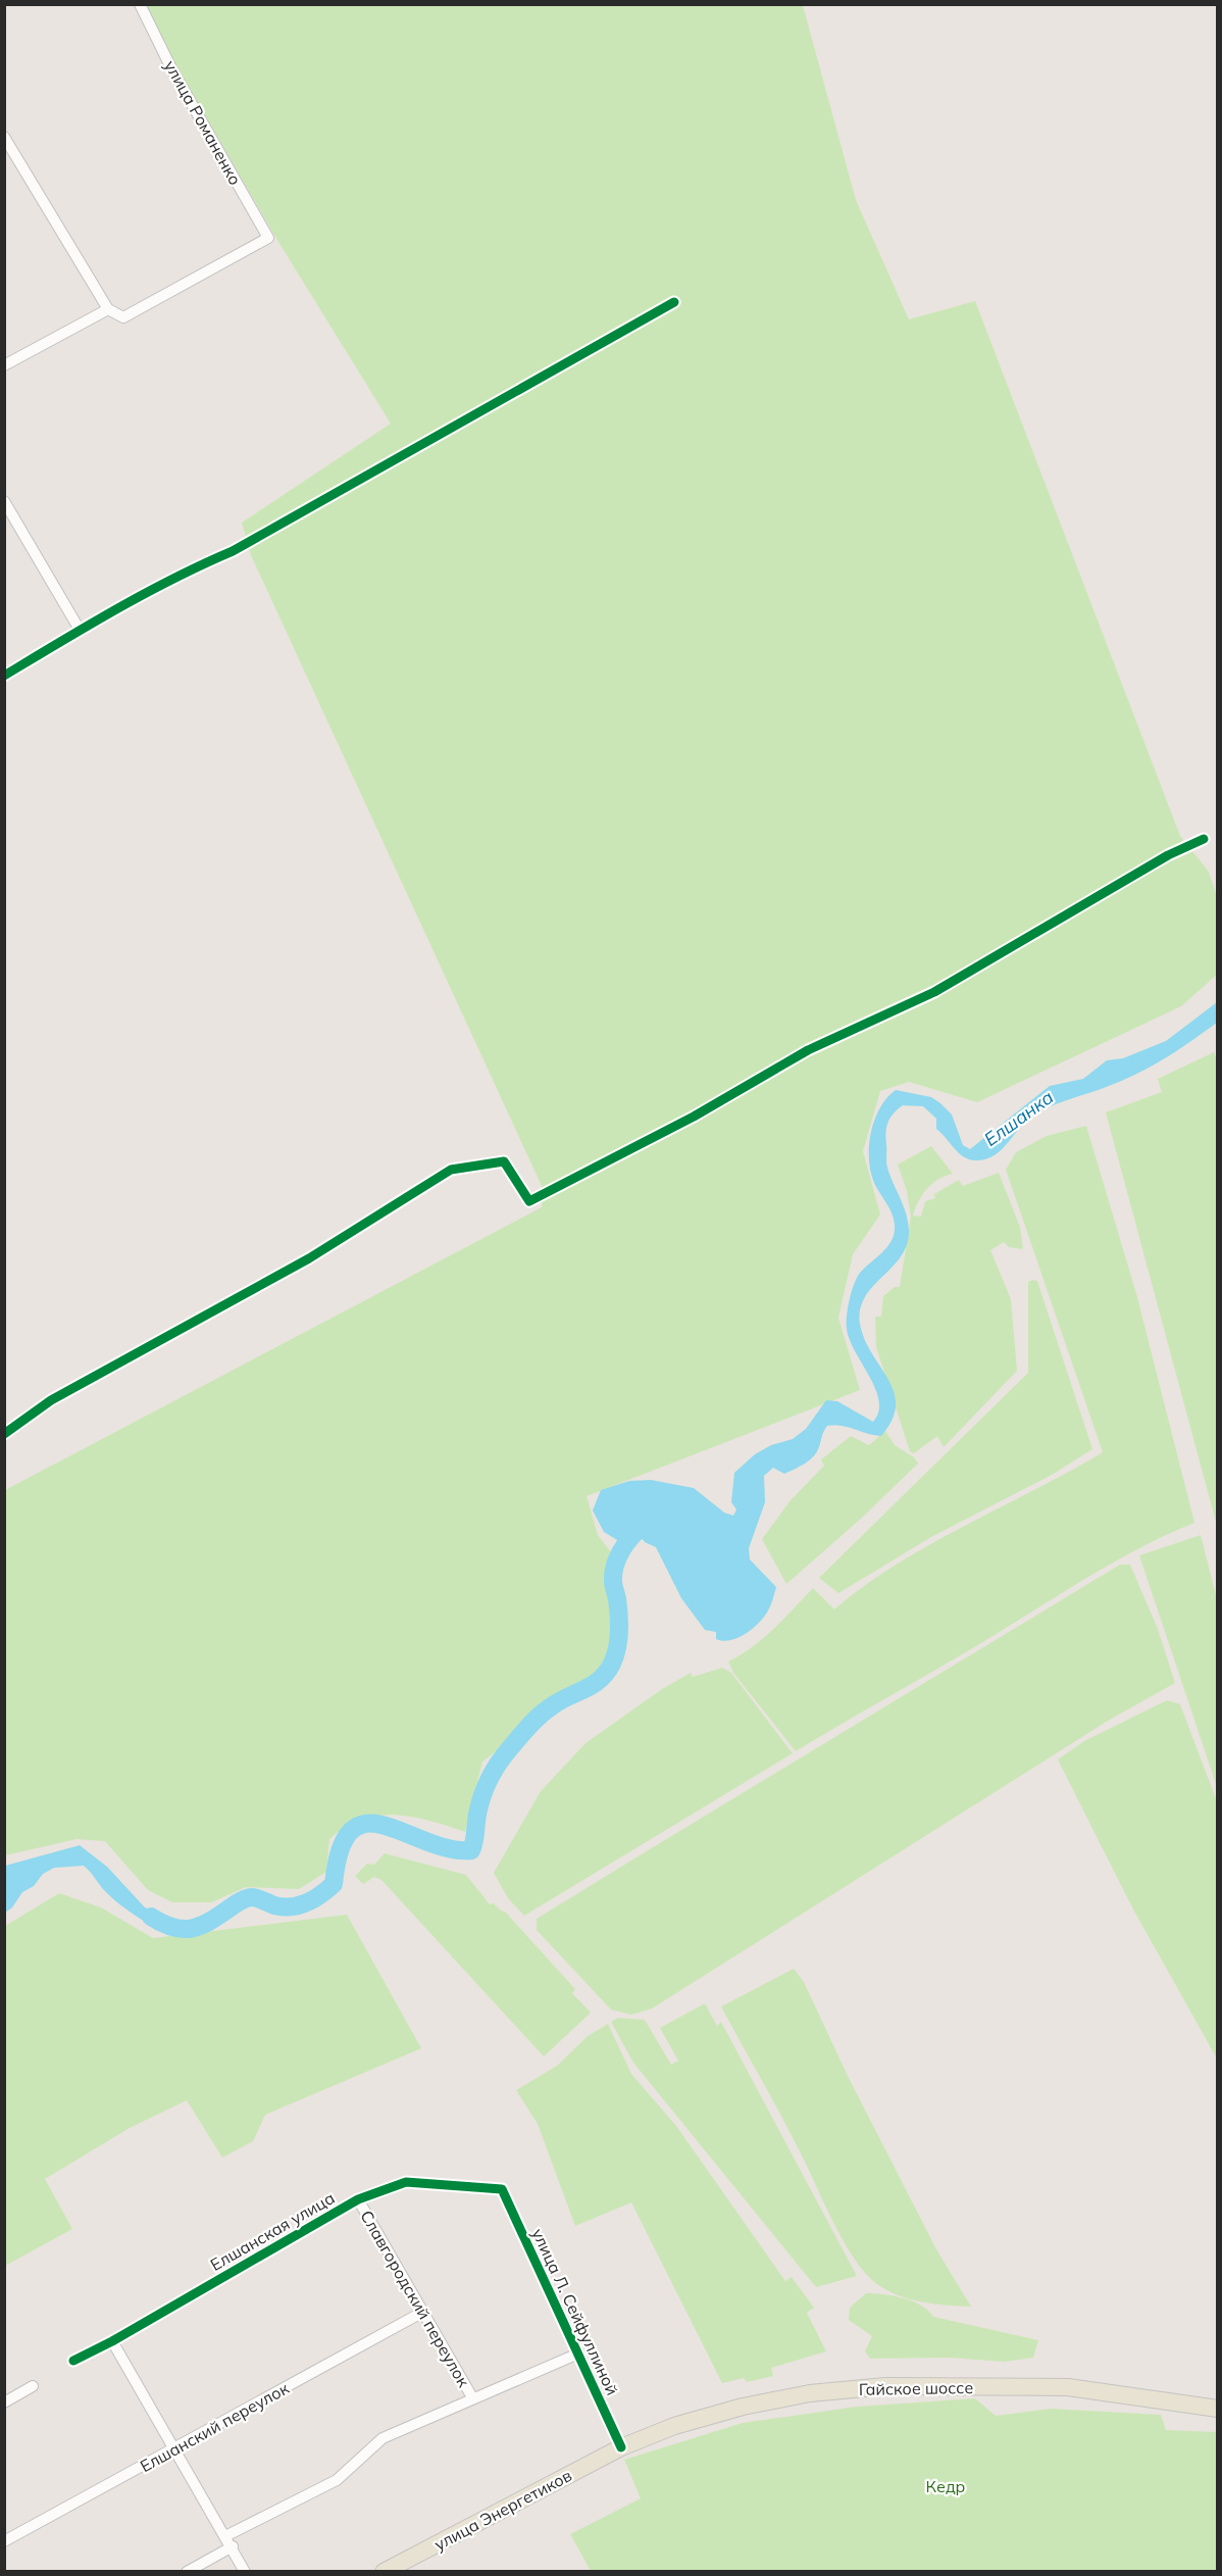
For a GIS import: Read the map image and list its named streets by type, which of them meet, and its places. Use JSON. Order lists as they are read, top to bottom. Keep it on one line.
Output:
{"streets":{"main road":["Гайское шоссе","улица Энергетиков"],"street":["улица Романенко","Елшанская улица","Славгородский переулок","улица Л. Сейфуллиной","Елшанский переулок"]},"crossings":[["Елшанская улица","Славгородский переулок"],["Елшанская улица","улица Л. Сейфуллиной"],["Славгородский переулок","Елшанский переулок"],["улица Л. Сейфуллиной","Гайское шоссе"],["улица Л. Сейфуллиной","улица Энергетиков"],["Гайское шоссе","улица Энергетиков"]],"water":["Елшанка"],"parks":["Кедр"]}
